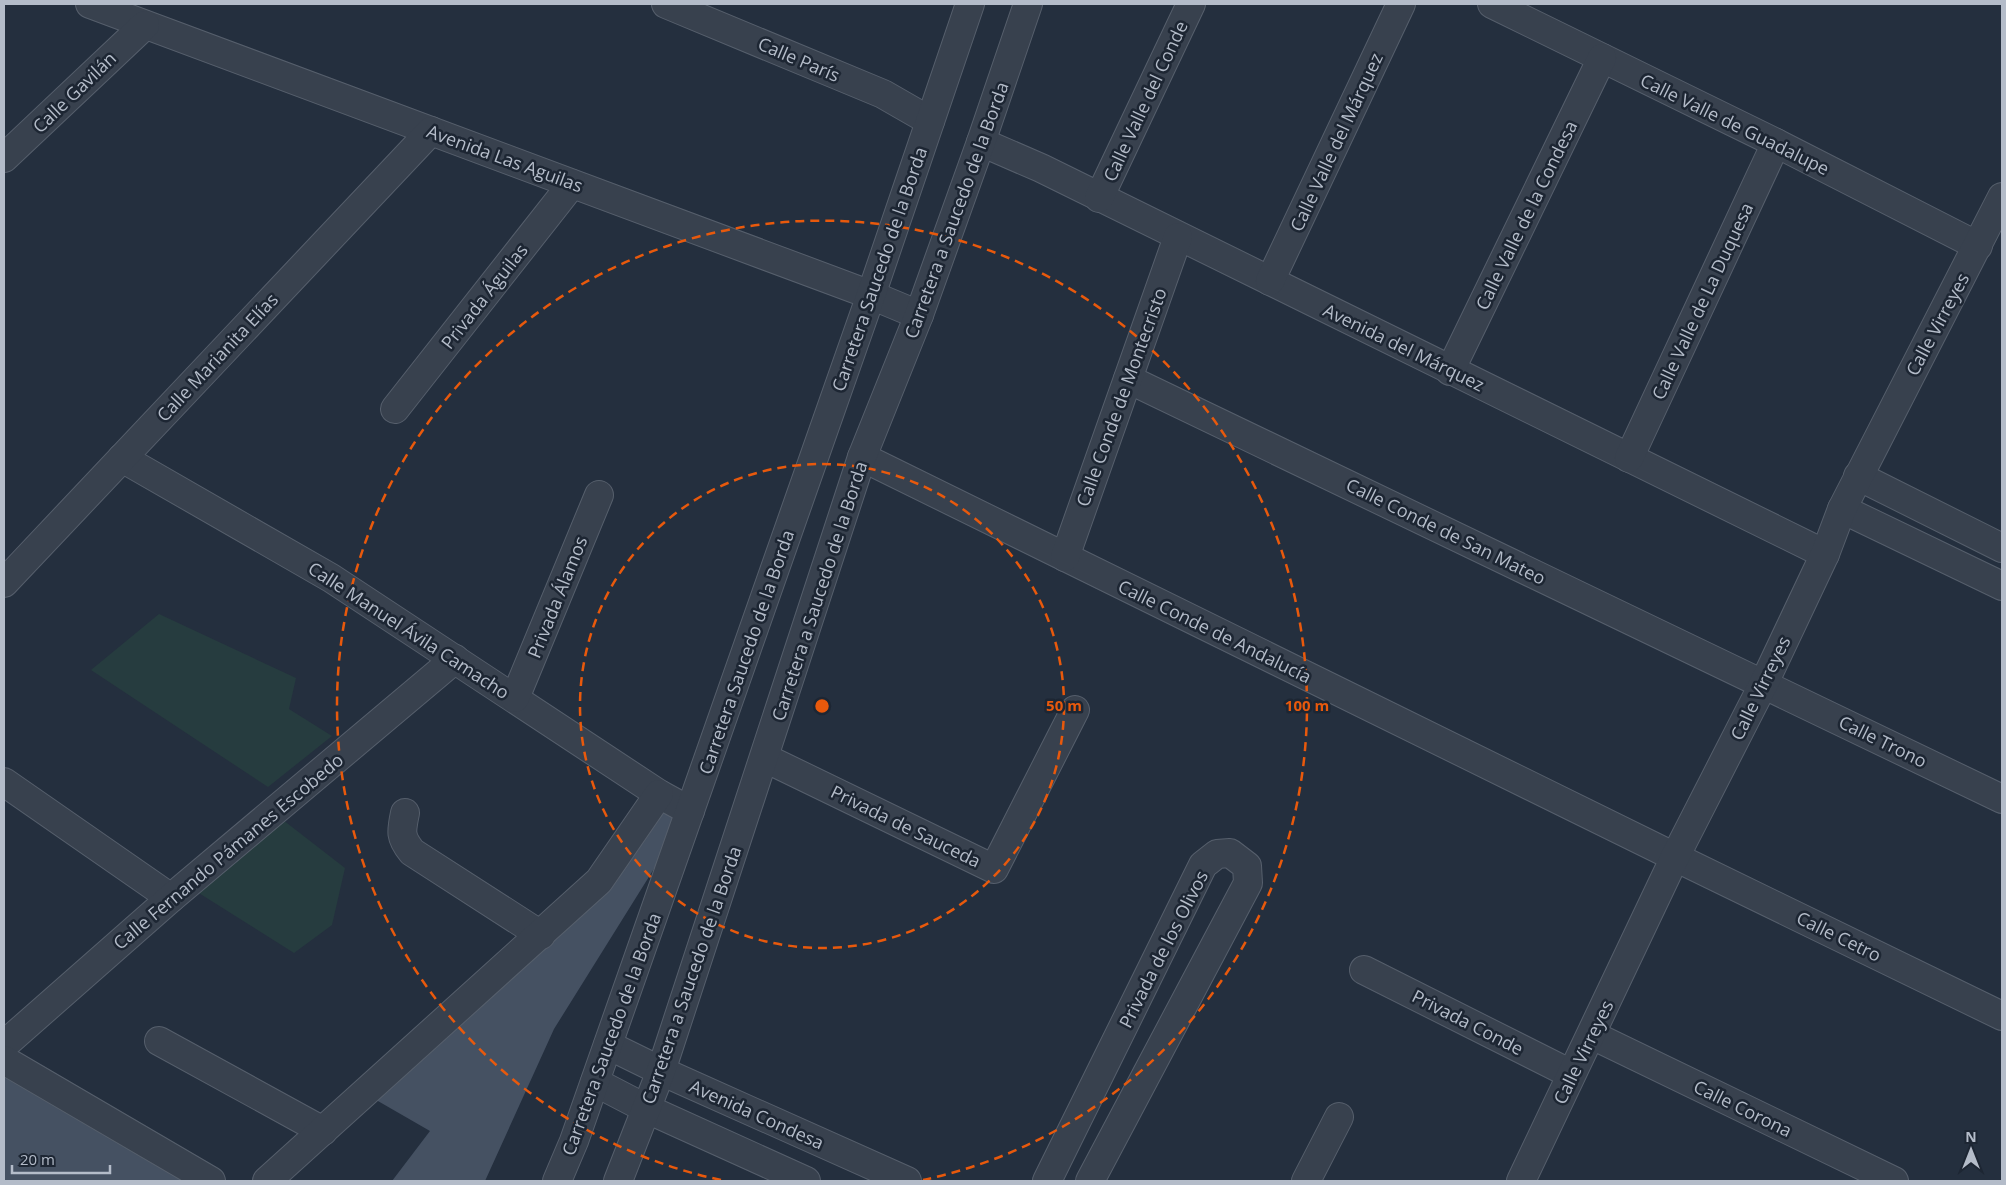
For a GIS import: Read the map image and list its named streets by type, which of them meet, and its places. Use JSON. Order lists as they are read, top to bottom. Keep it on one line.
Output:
{"streets":{"street":["Calle París","Calle Gavilán","Calle Valle del Conde","Calle Valle de Guadalupe","Calle Valle del Márquez","Avenida Las Aguilas","Carretera a Saucedo de la Borda","Calle Valle de la Condesa","Carretera Saucedo de la Borda","Privada Águilas","Calle Valle de La Duquesa","Calle Virreyes","Avenida del Márquez","Calle Marianita Elías","Calle Conde de Montecristo","Calle Conde de San Mateo","Privada Álamos","Calle Manuel Ávila Camacho","Calle Conde de Andalucía","Calle Trono","Privada de Sauceda","Calle Fernando Pámanes Escobedo","Calle Cetro","Privada de los Olivos","Privada Conde","Calle Corona","Avenida Condesa"]},"crossings":[["Calle París","Carretera Saucedo de la Borda"],["Calle Gavilán","Avenida Las Aguilas"],["Calle Valle del Conde","Avenida del Márquez"],["Calle Valle de Guadalupe","Calle Valle de la Condesa"],["Calle Valle de Guadalupe","Calle Valle de La Duquesa"],["Calle Valle de Guadalupe","Calle Virreyes"],["Calle Valle del Márquez","Avenida del Márquez"],["Avenida Las Aguilas","Carretera a Saucedo de la Borda"],["Avenida Las Aguilas","Carretera Saucedo de la Borda"],["Avenida Las Aguilas","Privada Águilas"],["Avenida Las Aguilas","Calle Marianita Elías"],["Carretera a Saucedo de la Borda","Avenida del Márquez"],["Carretera a Saucedo de la Borda","Calle Conde de Andalucía"],["Carretera a Saucedo de la Borda","Privada de Sauceda"],["Carretera a Saucedo de la Borda","Avenida Condesa"],["Calle Valle de la Condesa","Avenida del Márquez"],["Carretera Saucedo de la Borda","Calle Manuel Ávila Camacho"],["Carretera Saucedo de la Borda","Avenida Condesa"],["Calle Valle de La Duquesa","Avenida del Márquez"],["Calle Virreyes","Avenida del Márquez"],["Calle Virreyes","Calle Conde de San Mateo"],["Calle Virreyes","Calle Conde de Andalucía"],["Calle Virreyes","Calle Trono"],["Calle Virreyes","Calle Cetro"],["Calle Virreyes","Privada Conde"],["Calle Virreyes","Calle Corona"],["Avenida del Márquez","Calle Conde de Montecristo"],["Calle Marianita Elías","Calle Manuel Ávila Camacho"],["Calle Conde de Montecristo","Calle Conde de San Mateo"],["Calle Conde de Montecristo","Calle Conde de Andalucía"],["Calle Conde de San Mateo","Calle Trono"],["Privada Álamos","Calle Manuel Ávila Camacho"],["Calle Manuel Ávila Camacho","Calle Fernando Pámanes Escobedo"],["Calle Conde de Andalucía","Calle Cetro"]],"scale_bar":"20 m","north":"top","rings":["50 m","100 m"]}
